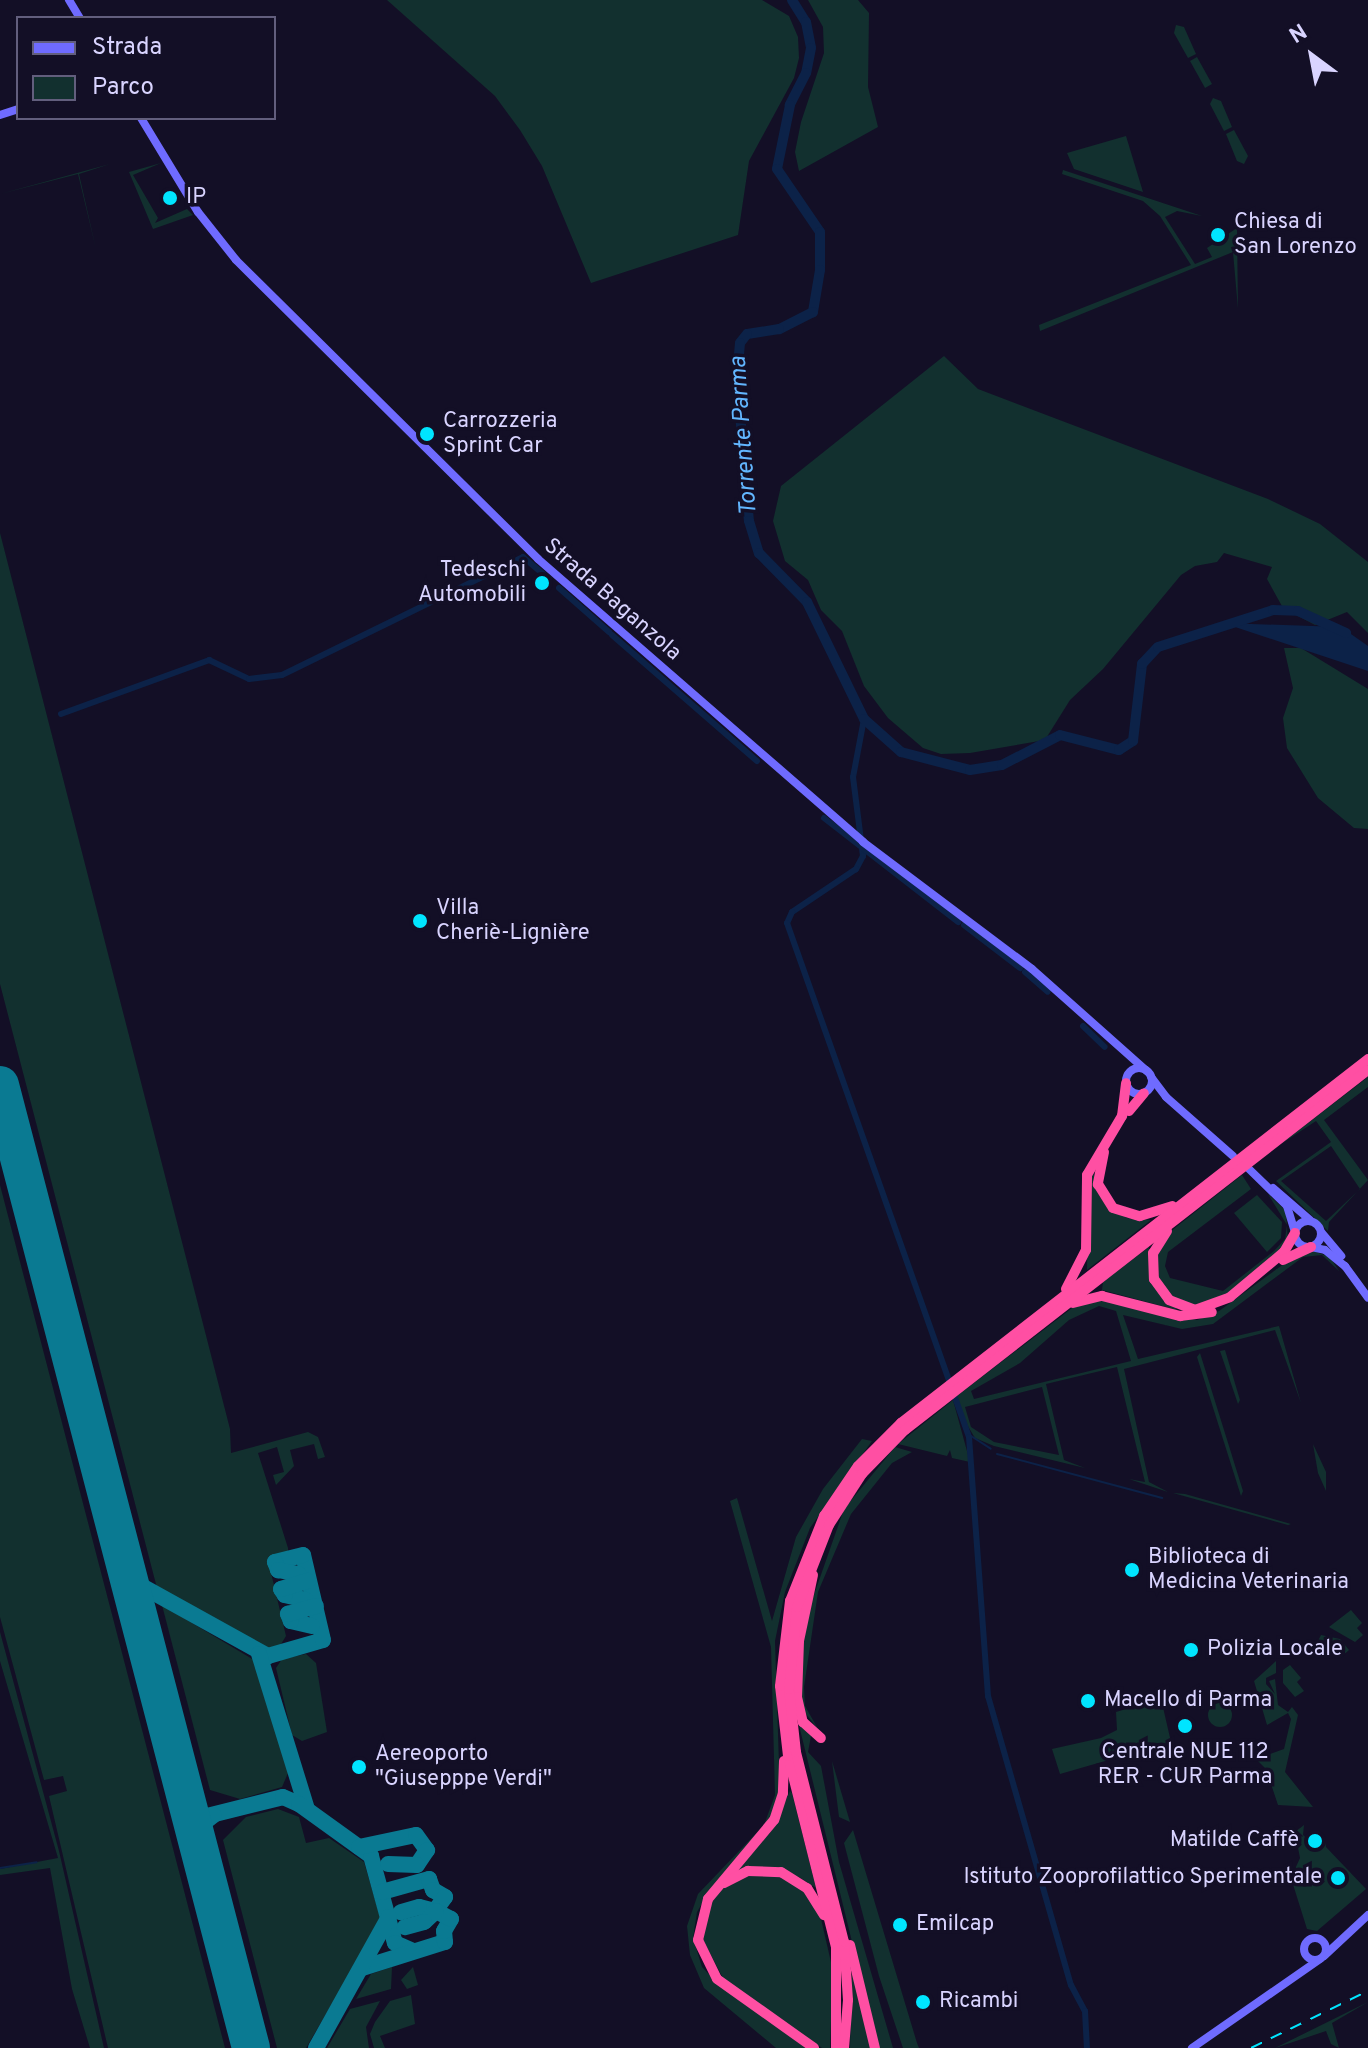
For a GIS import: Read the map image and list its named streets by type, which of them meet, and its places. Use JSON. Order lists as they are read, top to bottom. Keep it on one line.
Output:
{"streets":{"main road":["Strada Baganzola"]},"water":["Torrente Parma"],"places":["IP","Chiesa di San Lorenzo","Carrozzeria Sprint Car","Tedeschi Automobili","Villa Cheriè-Lignière","Biblioteca di Medicina Veterinaria","Polizia Locale","Macello di Parma","Centrale NUE 112 RER - CUR Parma","Aereoporto \"Giusepppe Verdi\"","Matilde Caffè","Istituto Zooprofilattico Sperimentale","Emilcap","Ricambi"],"legend":["Strada","Parco"],"north":"top left"}
